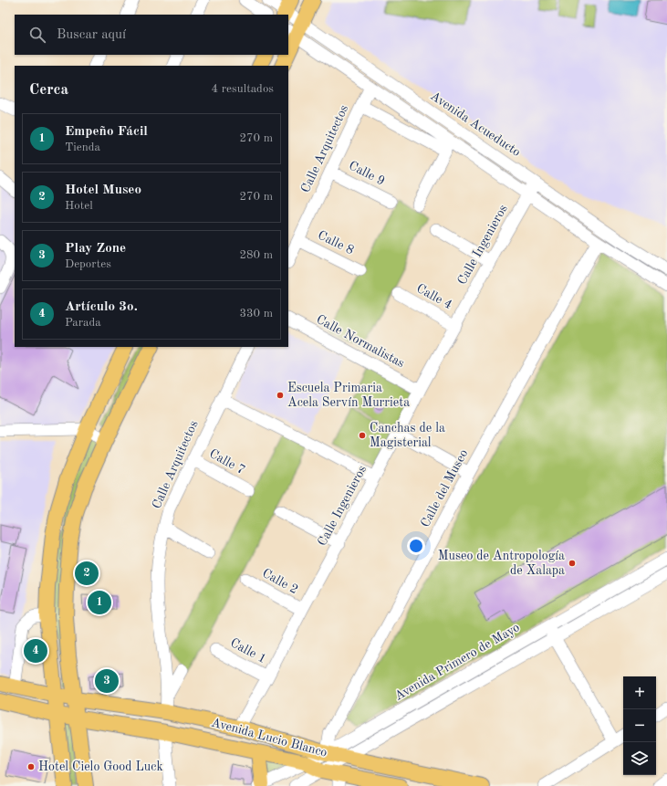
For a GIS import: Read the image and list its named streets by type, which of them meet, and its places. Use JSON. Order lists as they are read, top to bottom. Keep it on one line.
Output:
{"streets":{"main road":["Avenida Lucio Blanco"],"street":["Avenida Acueducto","Calle Arquitectos","Calle 9","Calle 8","Calle Ingenieros","Calle 4","Calle Normalistas","Calle 7","Calle del Museo","Calle 2","Calle 1","Avenida Primero de Mayo"]},"crossings":[["Avenida Acueducto","Calle Arquitectos"],["Avenida Acueducto","Calle Ingenieros"],["Avenida Acueducto","Calle del Museo"],["Calle Arquitectos","Calle 9"],["Calle Arquitectos","Calle 8"],["Calle Arquitectos","Calle 7"],["Calle Arquitectos","Avenida Lucio Blanco"],["Calle Ingenieros","Calle 4"],["Calle Ingenieros","Calle Normalistas"],["Calle Ingenieros","Calle 2"],["Calle Ingenieros","Calle 1"],["Calle Ingenieros","Avenida Lucio Blanco"],["Calle del Museo","Avenida Primero de Mayo"],["Calle del Museo","Avenida Lucio Blanco"],["Avenida Primero de Mayo","Avenida Lucio Blanco"]],"places":["Escuela Primaria Acela Servín Murrieta","Canchas de la Magisterial","Museo de Antropología de Xalapa","Hotel Cielo Good Luck"],"page":{"search":"Buscar aquí","heading":["Cerca","4 resultados"],"list":[{"mark":"1","name":"Empeño Fácil","note":"Tienda","value":"270 m"},{"mark":"2","name":"Hotel Museo","note":"Hotel","value":"270 m"},{"mark":"3","name":"Play Zone","note":"Deportes","value":"280 m"},{"mark":"4","name":"Artículo 3o.","note":"Parada","value":"330 m"}],"pins":["2","1","4","3"],"map_buttons":["+","−"]}}
